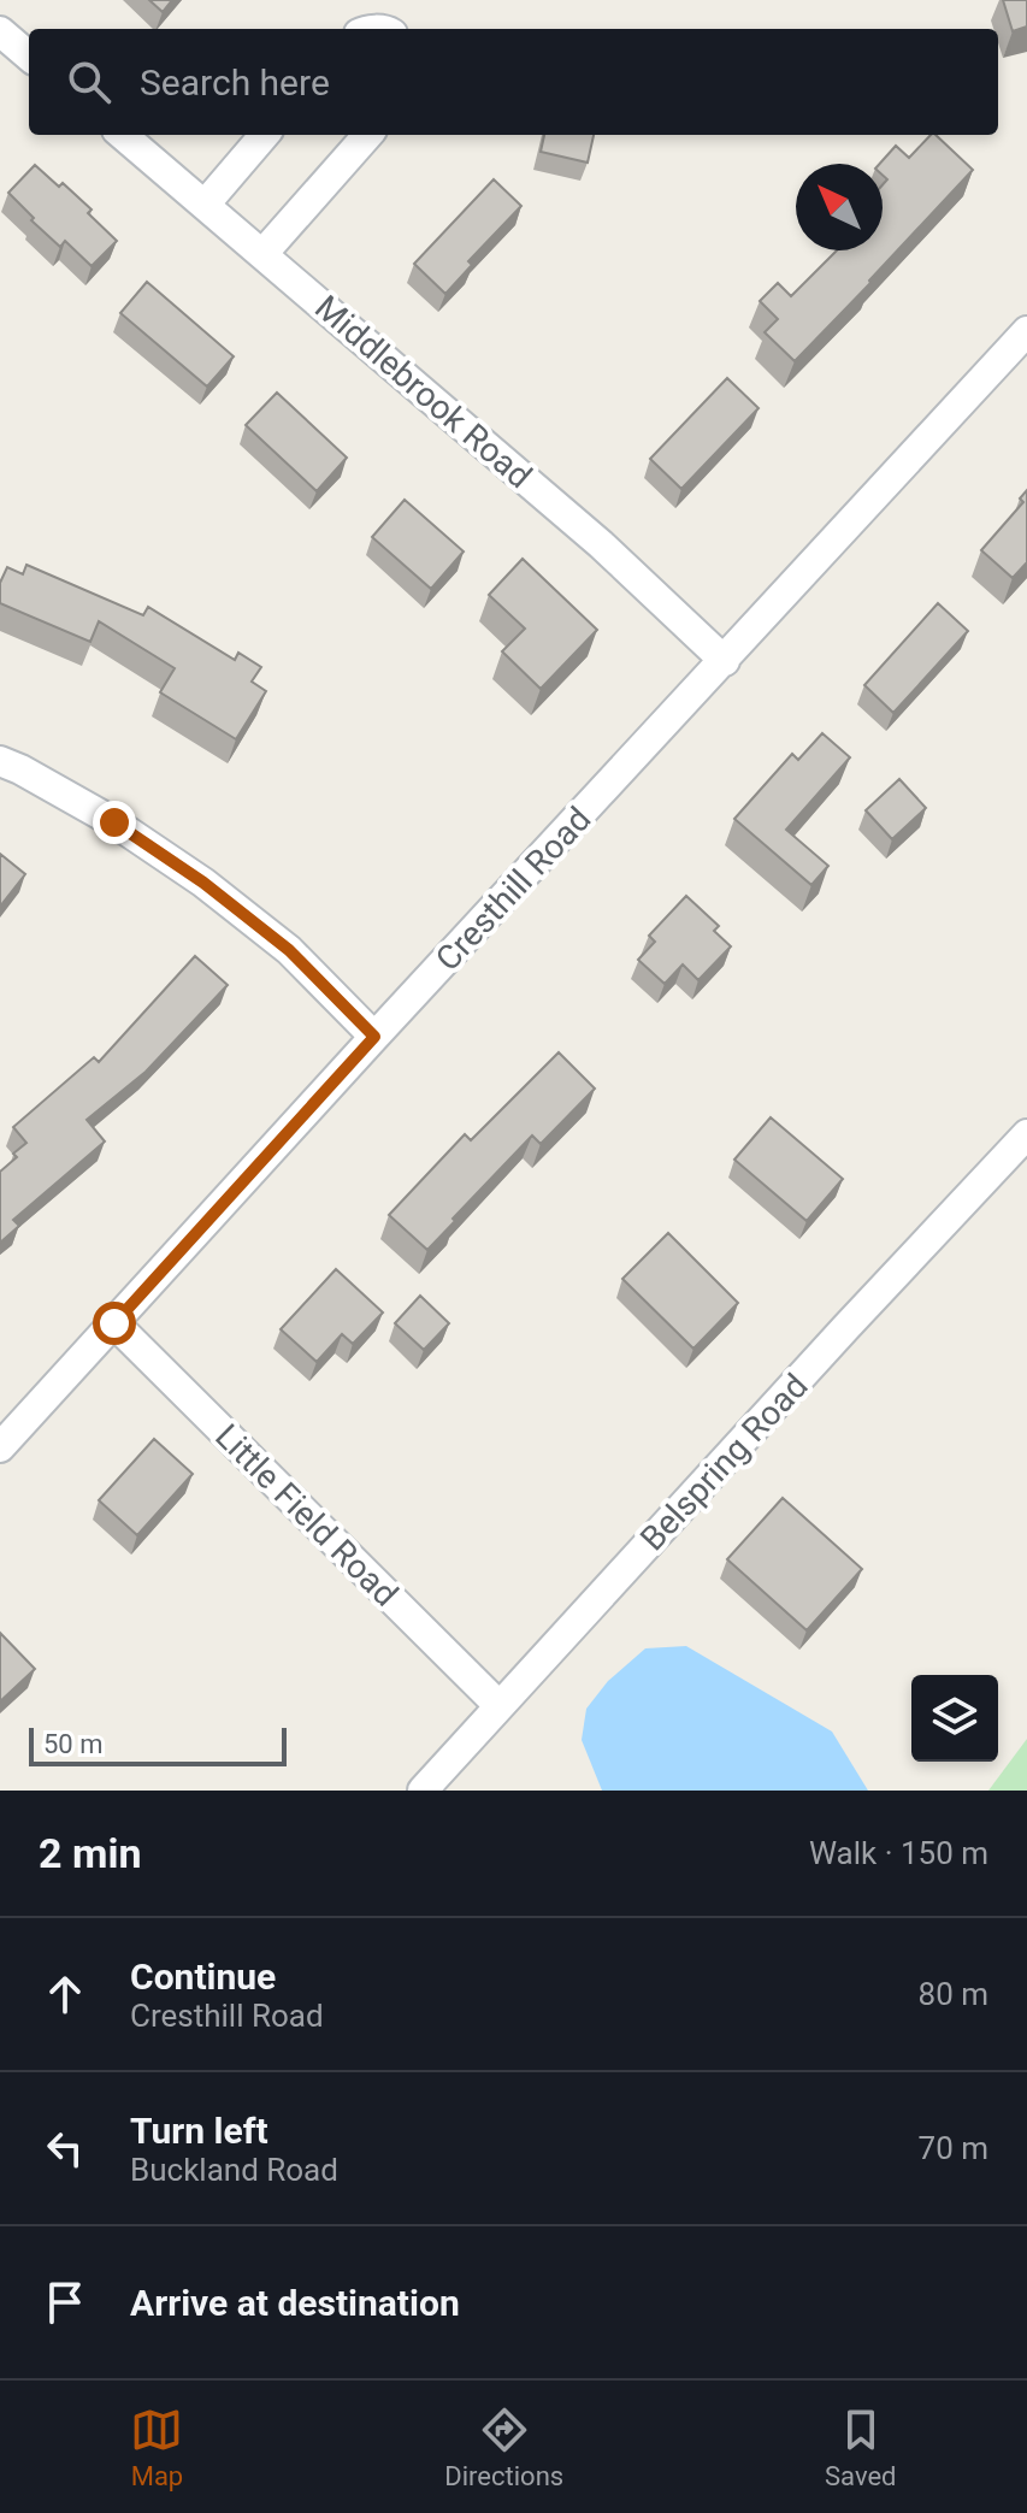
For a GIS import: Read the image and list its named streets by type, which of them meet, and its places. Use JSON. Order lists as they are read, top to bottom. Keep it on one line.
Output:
{"streets":{"street":["Middlebrook Road","Cresthill Road","Belspring Road","Little Field Road"]},"crossings":[["Middlebrook Road","Cresthill Road"],["Cresthill Road","Little Field Road"],["Belspring Road","Little Field Road"]],"scale_bar":"50 m","north":"top left","page":{"search":"Search here","scale":"50 m","heading":["2 min","Walk · 150 m"],"list":[["Continue","Cresthill Road","80 m"],["Turn left","Buckland Road","70 m"],"Arrive at destination"],"nav":["Map","Directions","Saved"]}}
